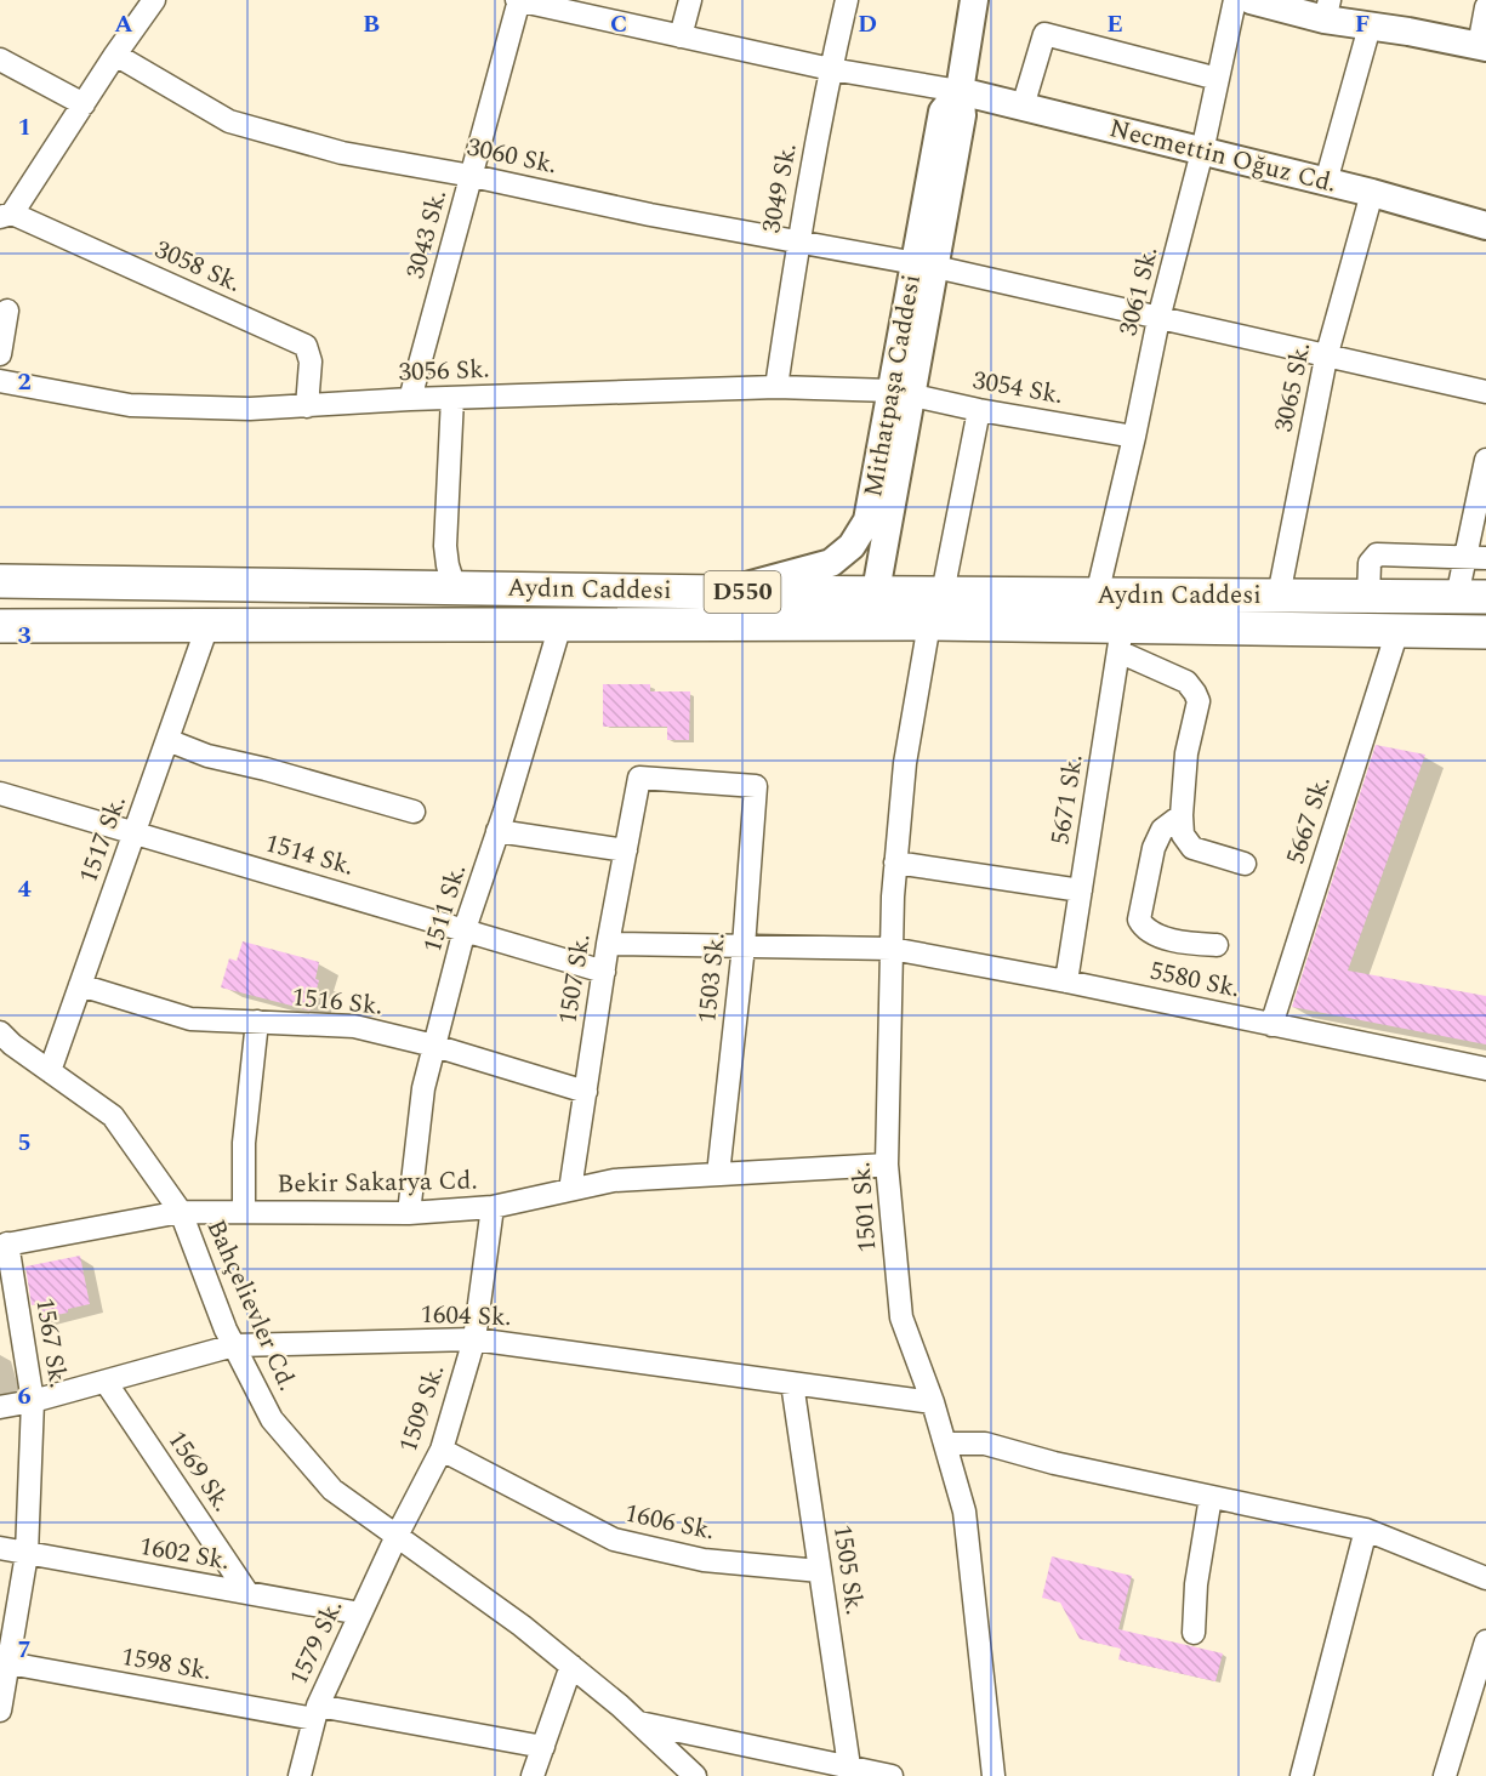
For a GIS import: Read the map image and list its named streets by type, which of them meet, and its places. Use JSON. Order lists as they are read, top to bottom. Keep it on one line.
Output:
{"streets":{"highway":["Aydın Caddesi","D550"],"main road":["Necmettin Oğuz Cd.","Mithatpaşa Caddesi"],"street":["3060 Sk.","3049 Sk.","3043 Sk.","3058 Sk.","3061 Sk.","3056 Sk.","3065 Sk.","3054 Sk.","5671 Sk.","5667 Sk.","1517 Sk.","1514 Sk.","1511 Sk.","1503 Sk.","1507 Sk.","5580 Sk.","1516 Sk.","Bekir Sakarya Cd.","1501 Sk.","Bahçelievler Cd.","1604 Sk.","1567 Sk.","1509 Sk.","1569 Sk.","1606 Sk.","1602 Sk.","1505 Sk.","1579 Sk.","1598 Sk."]},"crossings":[["3060 Sk.","3049 Sk."],["3060 Sk.","3043 Sk."],["3060 Sk.","3061 Sk."],["3060 Sk.","Mithatpaşa Caddesi"],["3060 Sk.","3065 Sk."],["Necmettin Oğuz Cd.","3061 Sk."],["Necmettin Oğuz Cd.","Mithatpaşa Caddesi"],["Necmettin Oğuz Cd.","3065 Sk."],["3049 Sk.","3056 Sk."],["3043 Sk.","3056 Sk."],["3058 Sk.","3056 Sk."],["3061 Sk.","3054 Sk."],["3061 Sk.","Aydın Caddesi"],["3056 Sk.","Mithatpaşa Caddesi"],["3056 Sk.","3054 Sk."],["Mithatpaşa Caddesi","3054 Sk."],["Mithatpaşa Caddesi","Aydın Caddesi"],["3065 Sk.","Aydın Caddesi"],["Aydın Caddesi","5671 Sk."],["Aydın Caddesi","5667 Sk."],["Aydın Caddesi","1517 Sk."],["Aydın Caddesi","1511 Sk."],["Aydın Caddesi","1501 Sk."],["5671 Sk.","5580 Sk."],["5667 Sk.","5580 Sk."],["1517 Sk.","1514 Sk."],["1517 Sk.","1516 Sk."],["1517 Sk.","Bahçelievler Cd."],["1514 Sk.","1511 Sk."],["1514 Sk.","1507 Sk."],["1511 Sk.","1516 Sk."],["1511 Sk.","Bekir Sakarya Cd."],["1503 Sk.","1507 Sk."],["1503 Sk.","5580 Sk."],["1503 Sk.","Bekir Sakarya Cd."],["1507 Sk.","5580 Sk."],["1507 Sk.","1516 Sk."],["1507 Sk.","Bekir Sakarya Cd."],["5580 Sk.","1501 Sk."],["Bekir Sakarya Cd.","1501 Sk."],["Bekir Sakarya Cd.","Bahçelievler Cd."],["Bekir Sakarya Cd.","1567 Sk."],["Bekir Sakarya Cd.","1509 Sk."],["1501 Sk.","1604 Sk."],["Bahçelievler Cd.","1604 Sk."],["Bahçelievler Cd.","1509 Sk."],["Bahçelievler Cd.","1579 Sk."],["1604 Sk.","1567 Sk."],["1604 Sk.","1509 Sk."],["1604 Sk.","1569 Sk."],["1604 Sk.","1505 Sk."],["1567 Sk.","1602 Sk."],["1567 Sk.","1598 Sk."],["1509 Sk.","1606 Sk."],["1509 Sk.","1579 Sk."],["1569 Sk.","1602 Sk."],["1606 Sk.","1505 Sk."],["1602 Sk.","1579 Sk."],["1579 Sk.","1598 Sk."]],"grid":{"columns":["A","B","C","D","E","F"],"rows":["1","2","3","4","5","6","7"]}}
